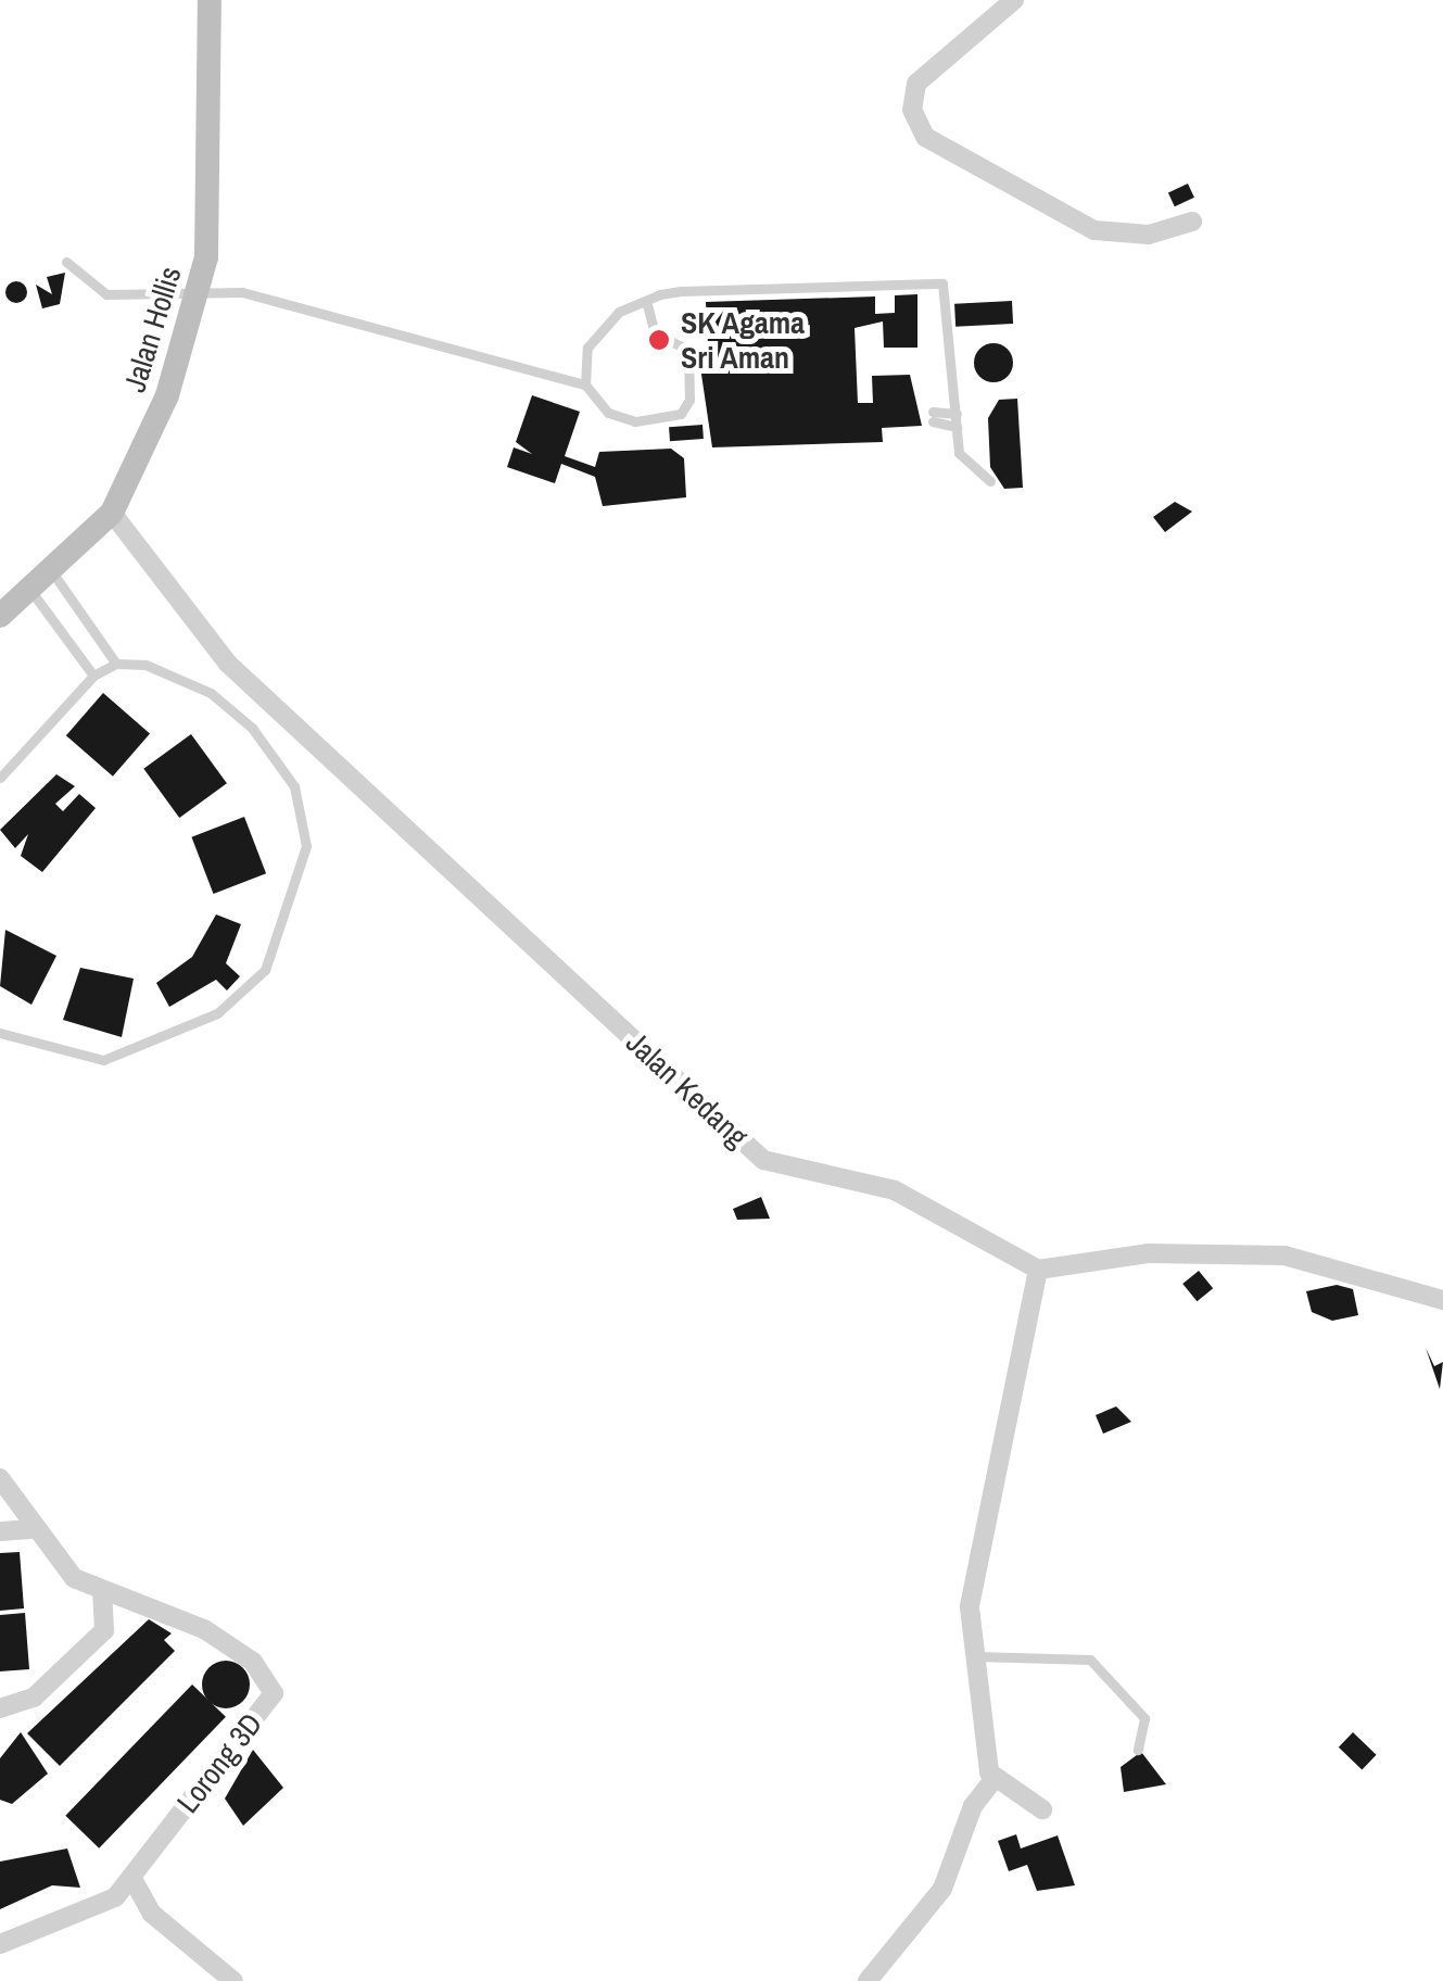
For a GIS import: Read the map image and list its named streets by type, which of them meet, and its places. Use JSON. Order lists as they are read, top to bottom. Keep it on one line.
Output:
{"streets":{"main road":["Jalan Hollis"],"street":["Jalan Kedang","Lorong 3D"]},"crossings":[["Jalan Hollis","Jalan Kedang"]],"places":["SK Agama Sri Aman"]}
